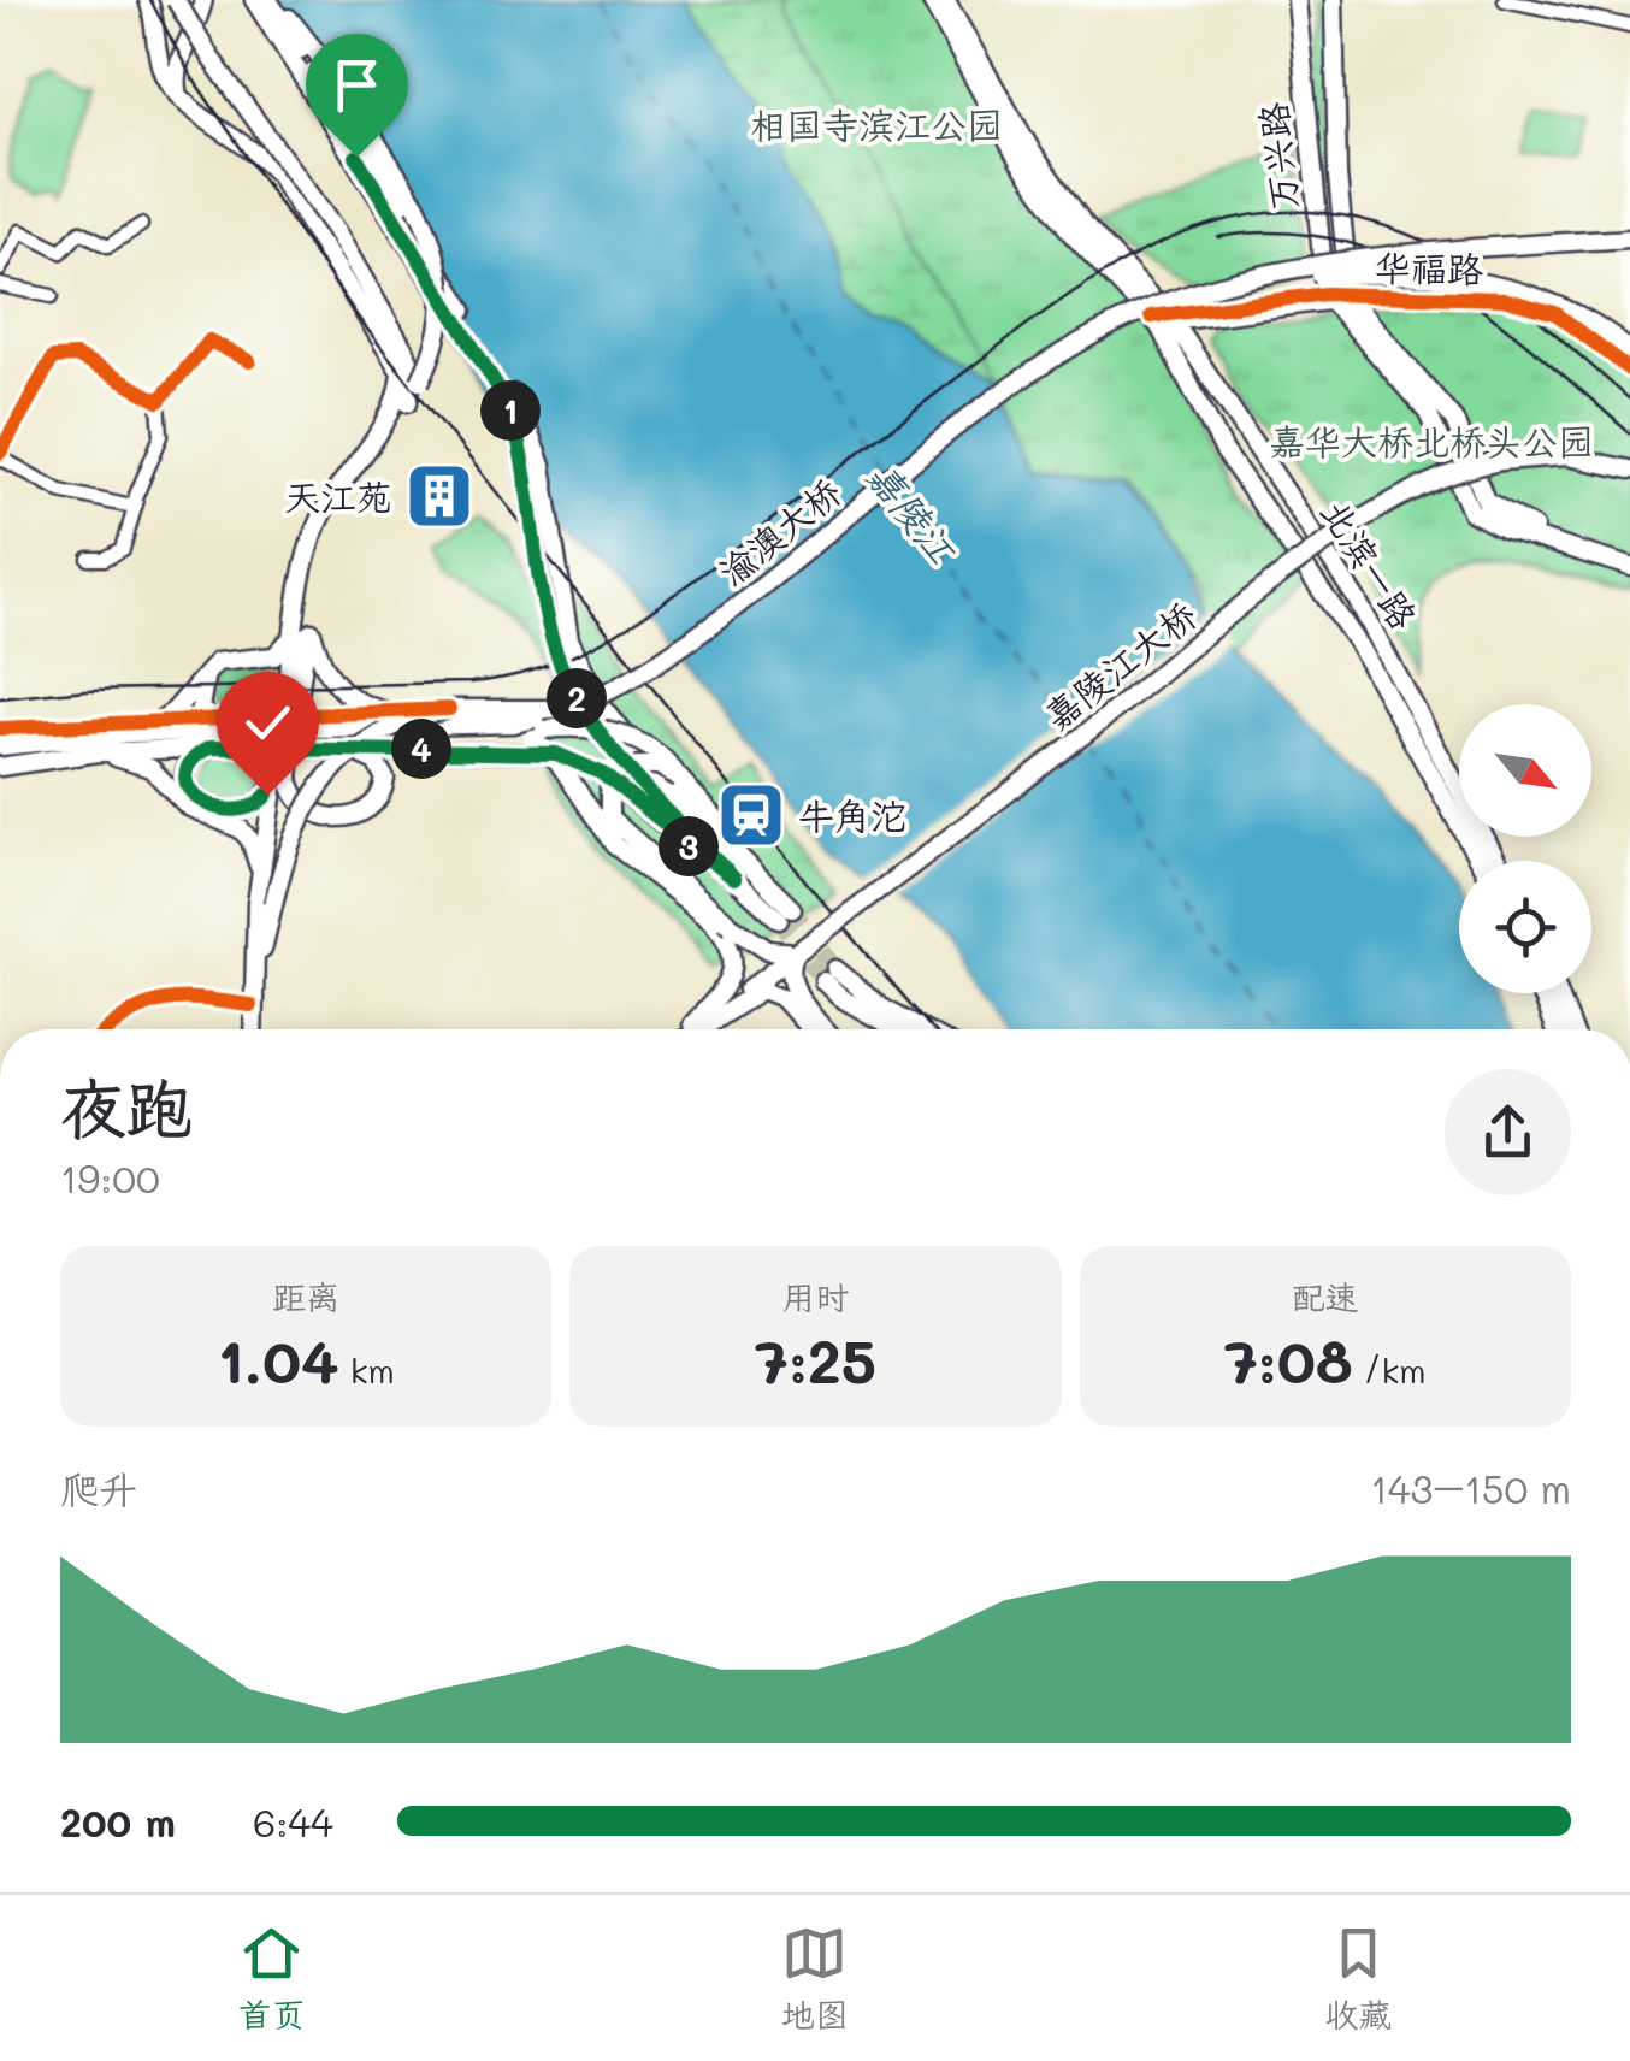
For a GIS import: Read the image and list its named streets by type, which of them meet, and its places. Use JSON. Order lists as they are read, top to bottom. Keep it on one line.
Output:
{"streets":{"main road":["万兴路","渝澳大桥","北滨一路","嘉陵江大桥"],"street":["华福路"]},"crossings":[["万兴路","华福路"],["华福路","北滨一路"]],"water":["嘉陵江"],"parks":["相国寺滨江公园","嘉华大桥北桥头公园"],"places":{"building":["天江苑"],"station":["牛角沱"]},"north":"bottom right","page":{"pins":["1","2","4","3"],"heading":["夜跑","19:00"],"stats":[["距离","1.04 km"],["用时","7:25"],["配速","7:08 /km"]],"chart":["爬升","143–150 m"],"list":[{"name":"200 m","note":"6:44"}],"tabs":["首页","地图","收藏"]}}
